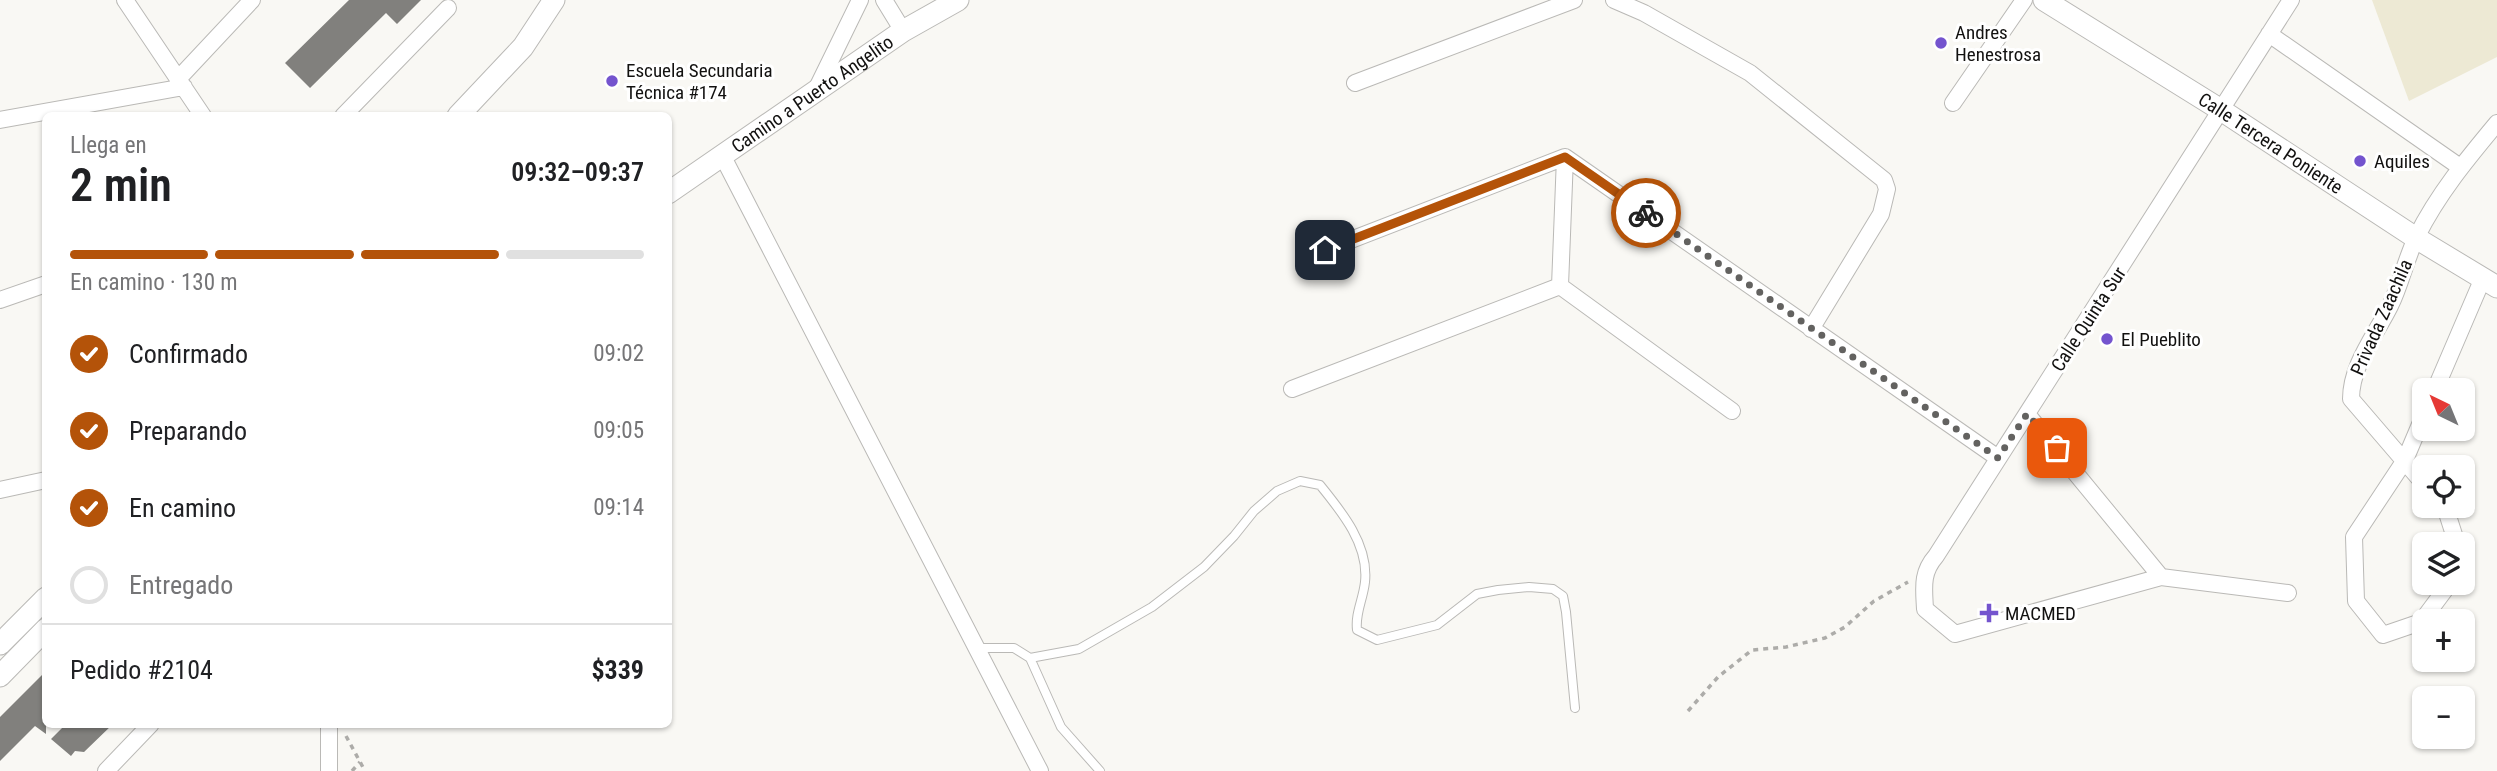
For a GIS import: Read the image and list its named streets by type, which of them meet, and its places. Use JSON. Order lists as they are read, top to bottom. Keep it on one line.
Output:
{"streets":{"street":["Camino a Puerto Angelito","Calle Tercera Poniente","Privada Zaachila","Calle Quinta Sur"]},"crossings":[["Calle Tercera Poniente","Privada Zaachila"],["Calle Tercera Poniente","Calle Quinta Sur"]],"places":{"other":["Andres Henestrosa","Escuela Secundaria Técnica #174","Aquiles","El Pueblito"],"health":["MACMED"]},"north":"top left","page":{"heading":["2 min","Llega en","09:32–09:37"],"panel":["Pedido #2104","$339"],"bar":"En camino · 130 m","list":[["Confirmado","09:02"],["Preparando","09:05"],["En camino","09:14"],"Entregado"],"map_buttons":["+","−"]}}
